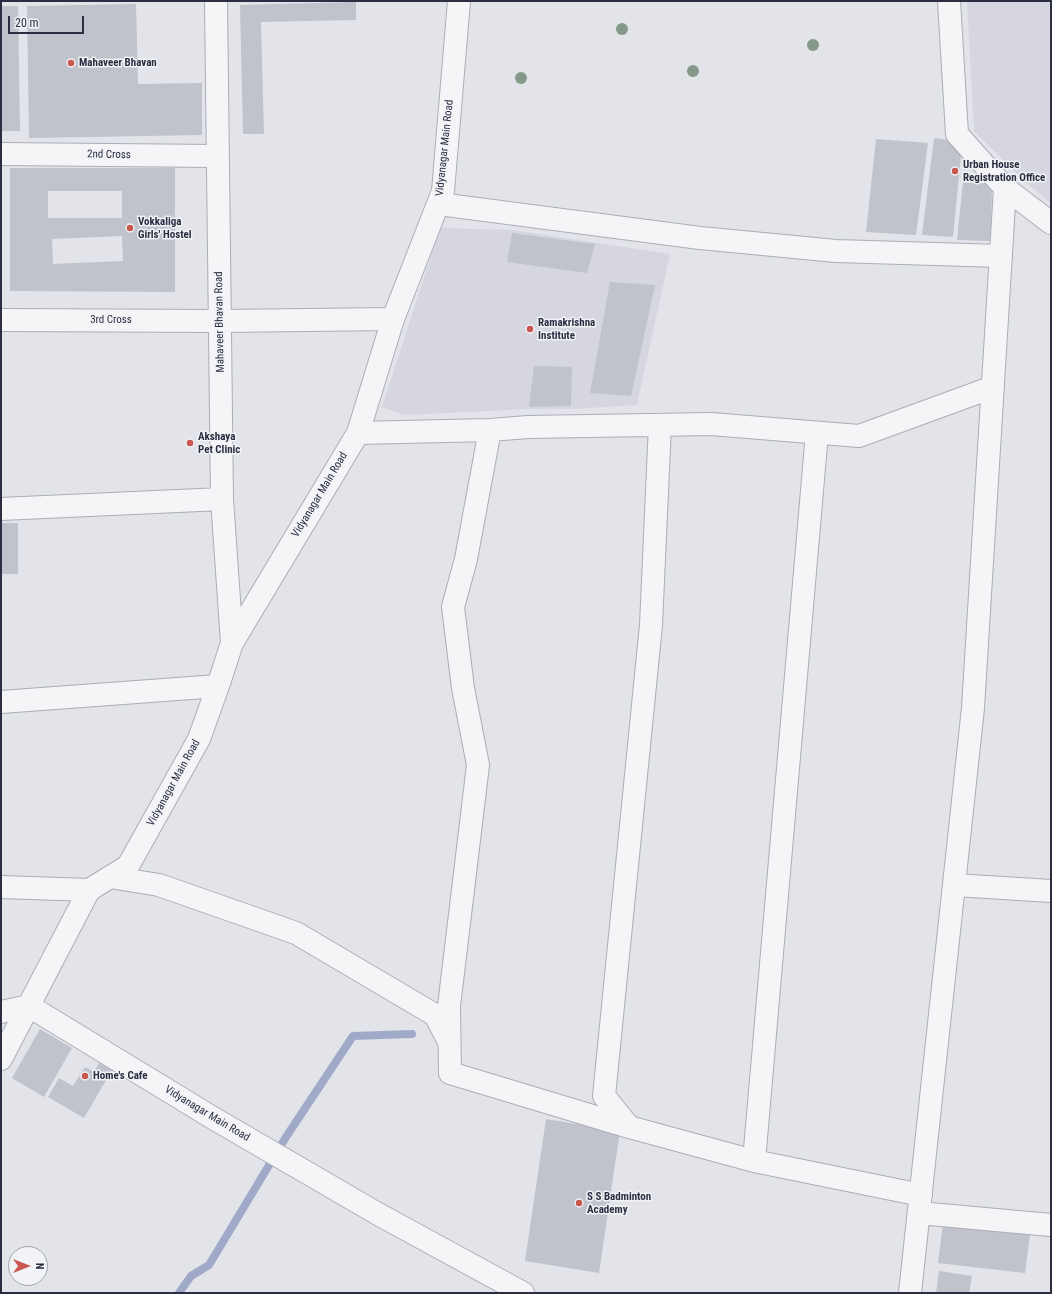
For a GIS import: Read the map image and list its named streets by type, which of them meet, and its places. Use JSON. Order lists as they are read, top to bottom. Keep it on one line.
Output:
{"streets":{"street":["Vidyanagar Main Road","2nd Cross","3rd Cross","Mahaveer Bhavan Road"]},"crossings":[["Vidyanagar Main Road","3rd Cross"],["Vidyanagar Main Road","Mahaveer Bhavan Road"],["2nd Cross","Mahaveer Bhavan Road"],["3rd Cross","Mahaveer Bhavan Road"]],"places":["Mahaveer Bhavan","Urban House Registration Office","Vokkaliga Girls' Hostel","Ramakrishna Institute","Akshaya Pet Clinic","Home's Cafe","S S Badminton Academy"],"scale_bar":"20 m","north":"right"}
